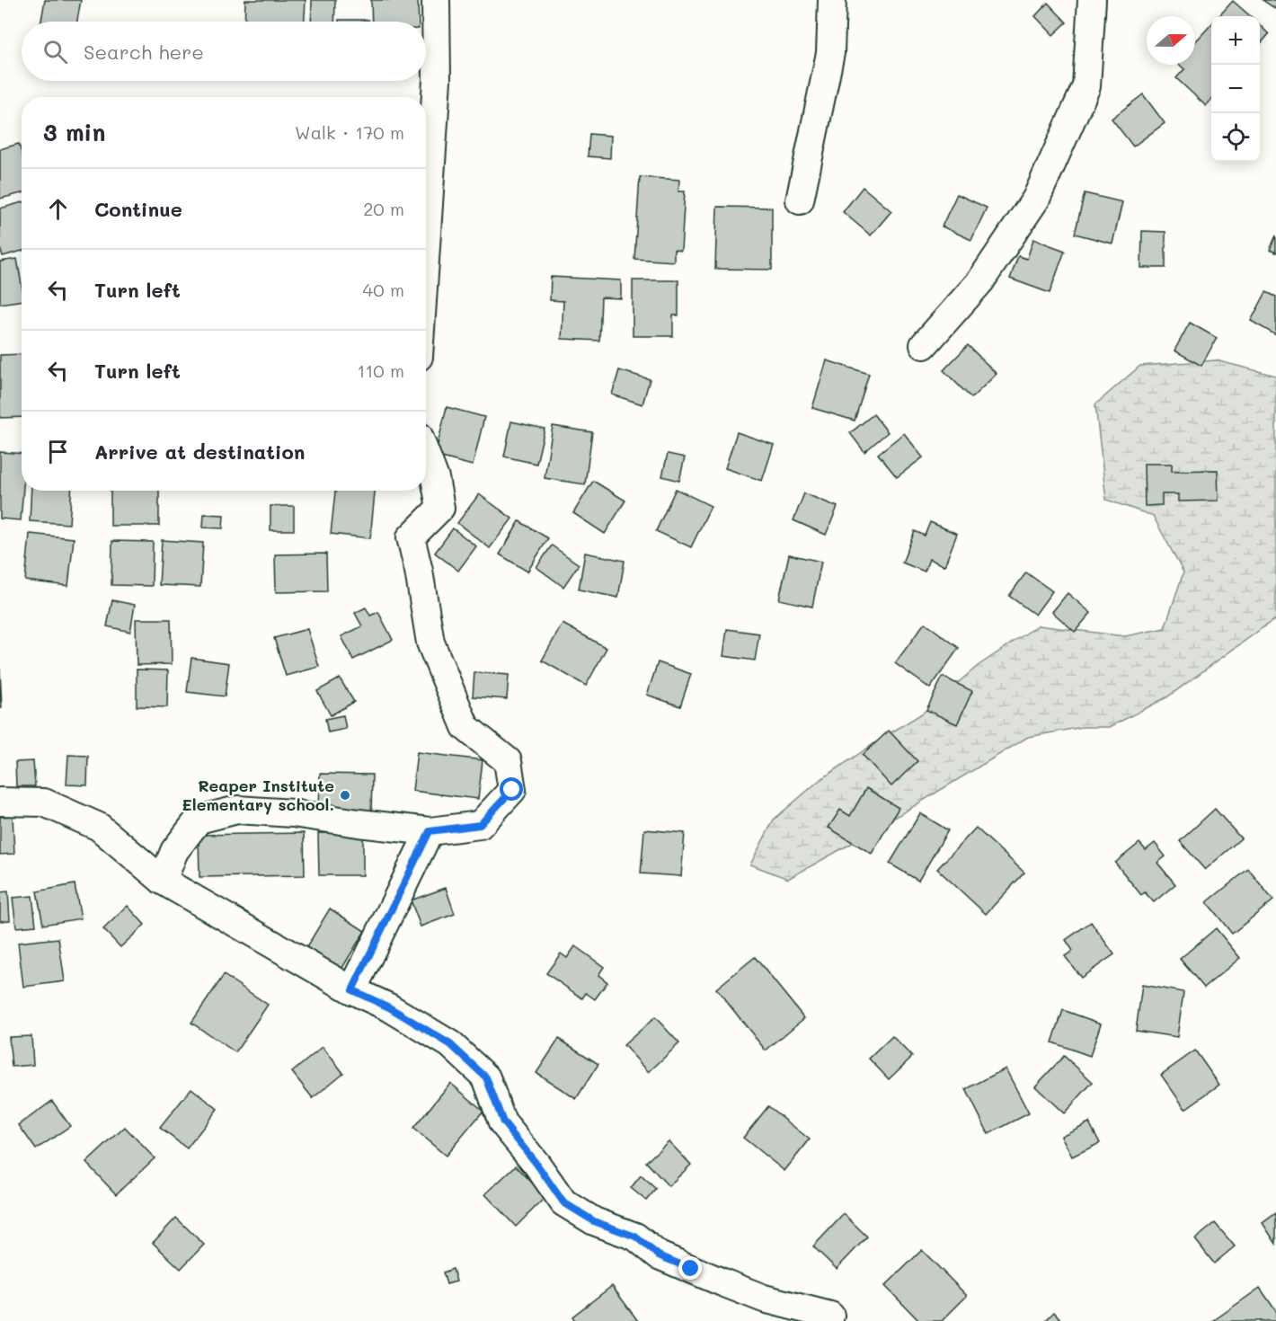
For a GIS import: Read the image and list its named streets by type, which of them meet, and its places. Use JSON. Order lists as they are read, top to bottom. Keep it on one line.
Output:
{"places":["Reaper Institute Elementary school."],"north":"right","page":{"map_buttons":["+","−"],"search":"Search here","heading":["3 min","Walk · 170 m"],"list":[["Continue","20 m"],["Turn left","40 m"],["Turn left","110 m"],"Arrive at destination"]}}
